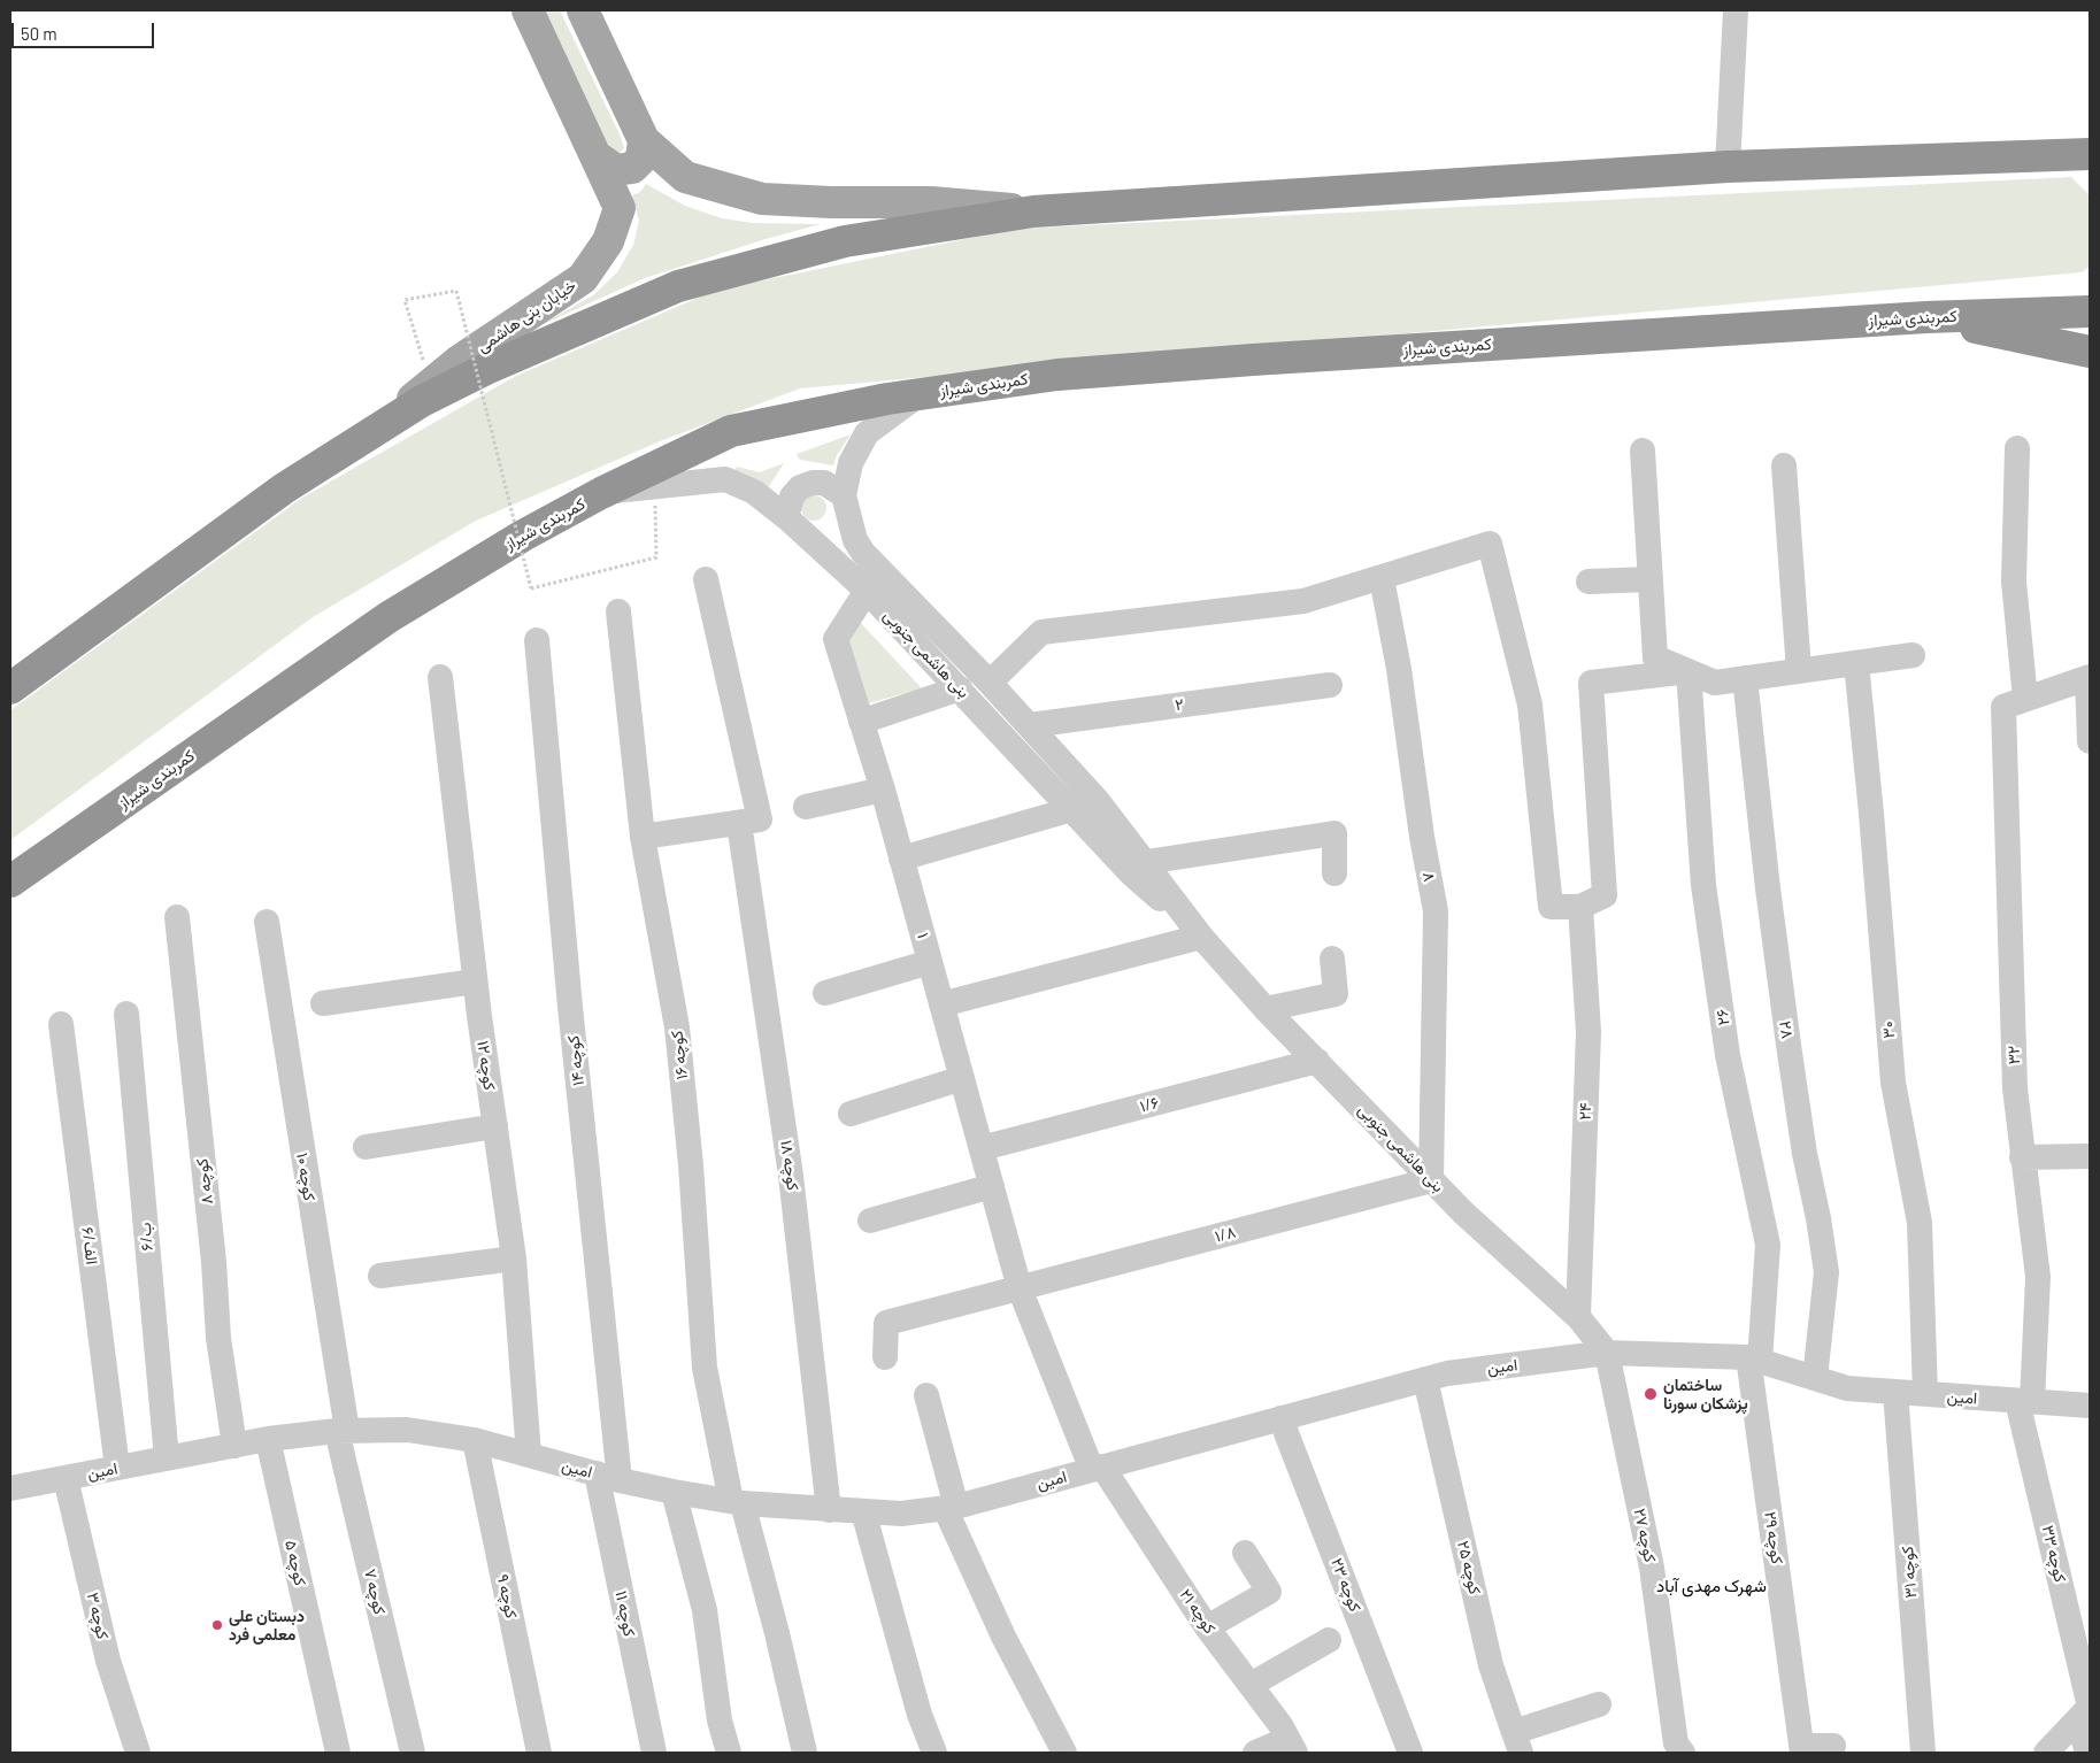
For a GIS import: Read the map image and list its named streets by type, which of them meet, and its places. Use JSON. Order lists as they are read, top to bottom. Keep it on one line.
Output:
{"streets":{"highway":["کمربندی شیراز"],"main road":["خیابان بنی هاشمی"],"street":["بنی هاشمی جنوبی","۲","۸","۱","۲۶","۲۸","۳۰","کوچه ۱۶","۳۲","کوچه ۱۴","کوچه ۱۲","۱/۶","۲۴","کوچه ۱۸","کوچه ۱۰","کوچه ۸","۱/۸","ب/۶","۶/الف","امین","کوچه ۲۷","کوچه ۲۹","کوچه ۳۳","کوچه ۵","کوچه ۲۵","کوچه ۳۱","کوچه ۲۳","کوچه ۷","کوچه ۹","کوچه ۲۱","کوچه ۱۱","کوچه ۳"]},"crossings":[["کمربندی شیراز","بنی هاشمی جنوبی"],["بنی هاشمی جنوبی","۲"],["بنی هاشمی جنوبی","۸"],["بنی هاشمی جنوبی","۱"],["بنی هاشمی جنوبی","۱/۶"],["بنی هاشمی جنوبی","۲۴"],["بنی هاشمی جنوبی","۱/۸"],["بنی هاشمی جنوبی","امین"],["بنی هاشمی جنوبی","کوچه ۲۷"],["۸","۱/۸"],["۱","۱/۶"],["۱","۱/۸"],["۱","کوچه ۲۱"],["۲۶","امین"],["۲۶","کوچه ۲۹"],["۲۸","امین"],["۳۰","امین"],["کوچه ۱۶","امین"],["۳۲","امین"],["۳۲","کوچه ۳۳"],["کوچه ۱۴","امین"],["کوچه ۱۴","کوچه ۱۱"],["کوچه ۱۲","امین"],["کوچه ۱۸","امین"],["کوچه ۱۰","امین"],["کوچه ۱۰","کوچه ۷"],["کوچه ۸","امین"],["۱/۸","کوچه ۲۱"],["ب/۶","امین"],["۶/الف","امین"],["امین","کوچه ۲۷"],["امین","کوچه ۲۹"],["امین","کوچه ۳۳"],["امین","کوچه ۵"],["امین","کوچه ۲۵"],["امین","کوچه ۳۱"],["امین","کوچه ۲۳"],["امین","کوچه ۷"],["امین","کوچه ۹"],["امین","کوچه ۲۱"],["امین","کوچه ۱۱"],["امین","کوچه ۳"]],"districts":["شهرک مهدی آباد"],"places":["ساختمان پزشکان سورنا","دبستان علی معلمی فرد"],"scale_bar":"50 m"}
